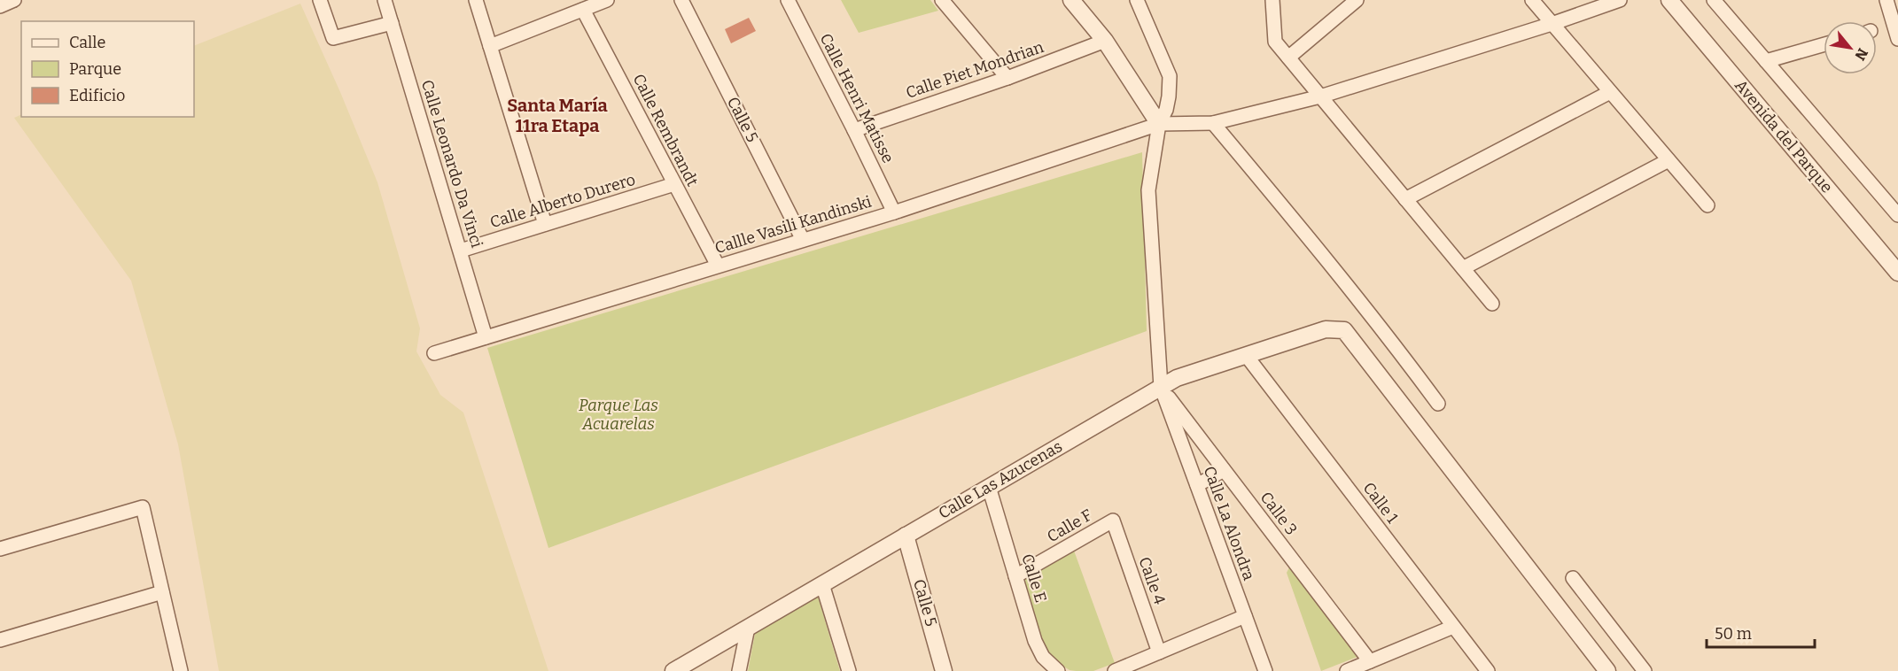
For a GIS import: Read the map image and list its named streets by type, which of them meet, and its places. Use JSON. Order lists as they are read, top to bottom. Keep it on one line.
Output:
{"streets":{"street":["Calle Piet Mondrian","Calle Henri Matisse","Calle 5","Calle Rembrandt","Avenida del Parque","Calle Leonardo Da Vinci","Calle Alberto Durero","Callle Vasili Kandinski","Calle Las Azucenas","Calle 1","Calle 3","Calle La Alondra","Calle F","Calle E","Calle 4"]},"crossings":[["Calle Piet Mondrian","Calle Henri Matisse"],["Calle Henri Matisse","Callle Vasili Kandinski"],["Calle 5","Callle Vasili Kandinski"],["Calle 5","Calle Las Azucenas"],["Calle Rembrandt","Calle Alberto Durero"],["Calle Rembrandt","Callle Vasili Kandinski"],["Calle Leonardo Da Vinci","Calle Alberto Durero"],["Calle Leonardo Da Vinci","Callle Vasili Kandinski"],["Callle Vasili Kandinski","Calle La Alondra"],["Calle Las Azucenas","Calle 1"],["Calle Las Azucenas","Calle 3"],["Calle Las Azucenas","Calle La Alondra"],["Calle Las Azucenas","Calle E"],["Calle 3","Calle La Alondra"],["Calle F","Calle E"],["Calle F","Calle 4"]],"districts":["Santa María 11ra Etapa"],"parks":["Parque Las Acuarelas"],"legend":["Calle","Parque","Edificio"],"scale_bar":"50 m","north":"bottom right"}
